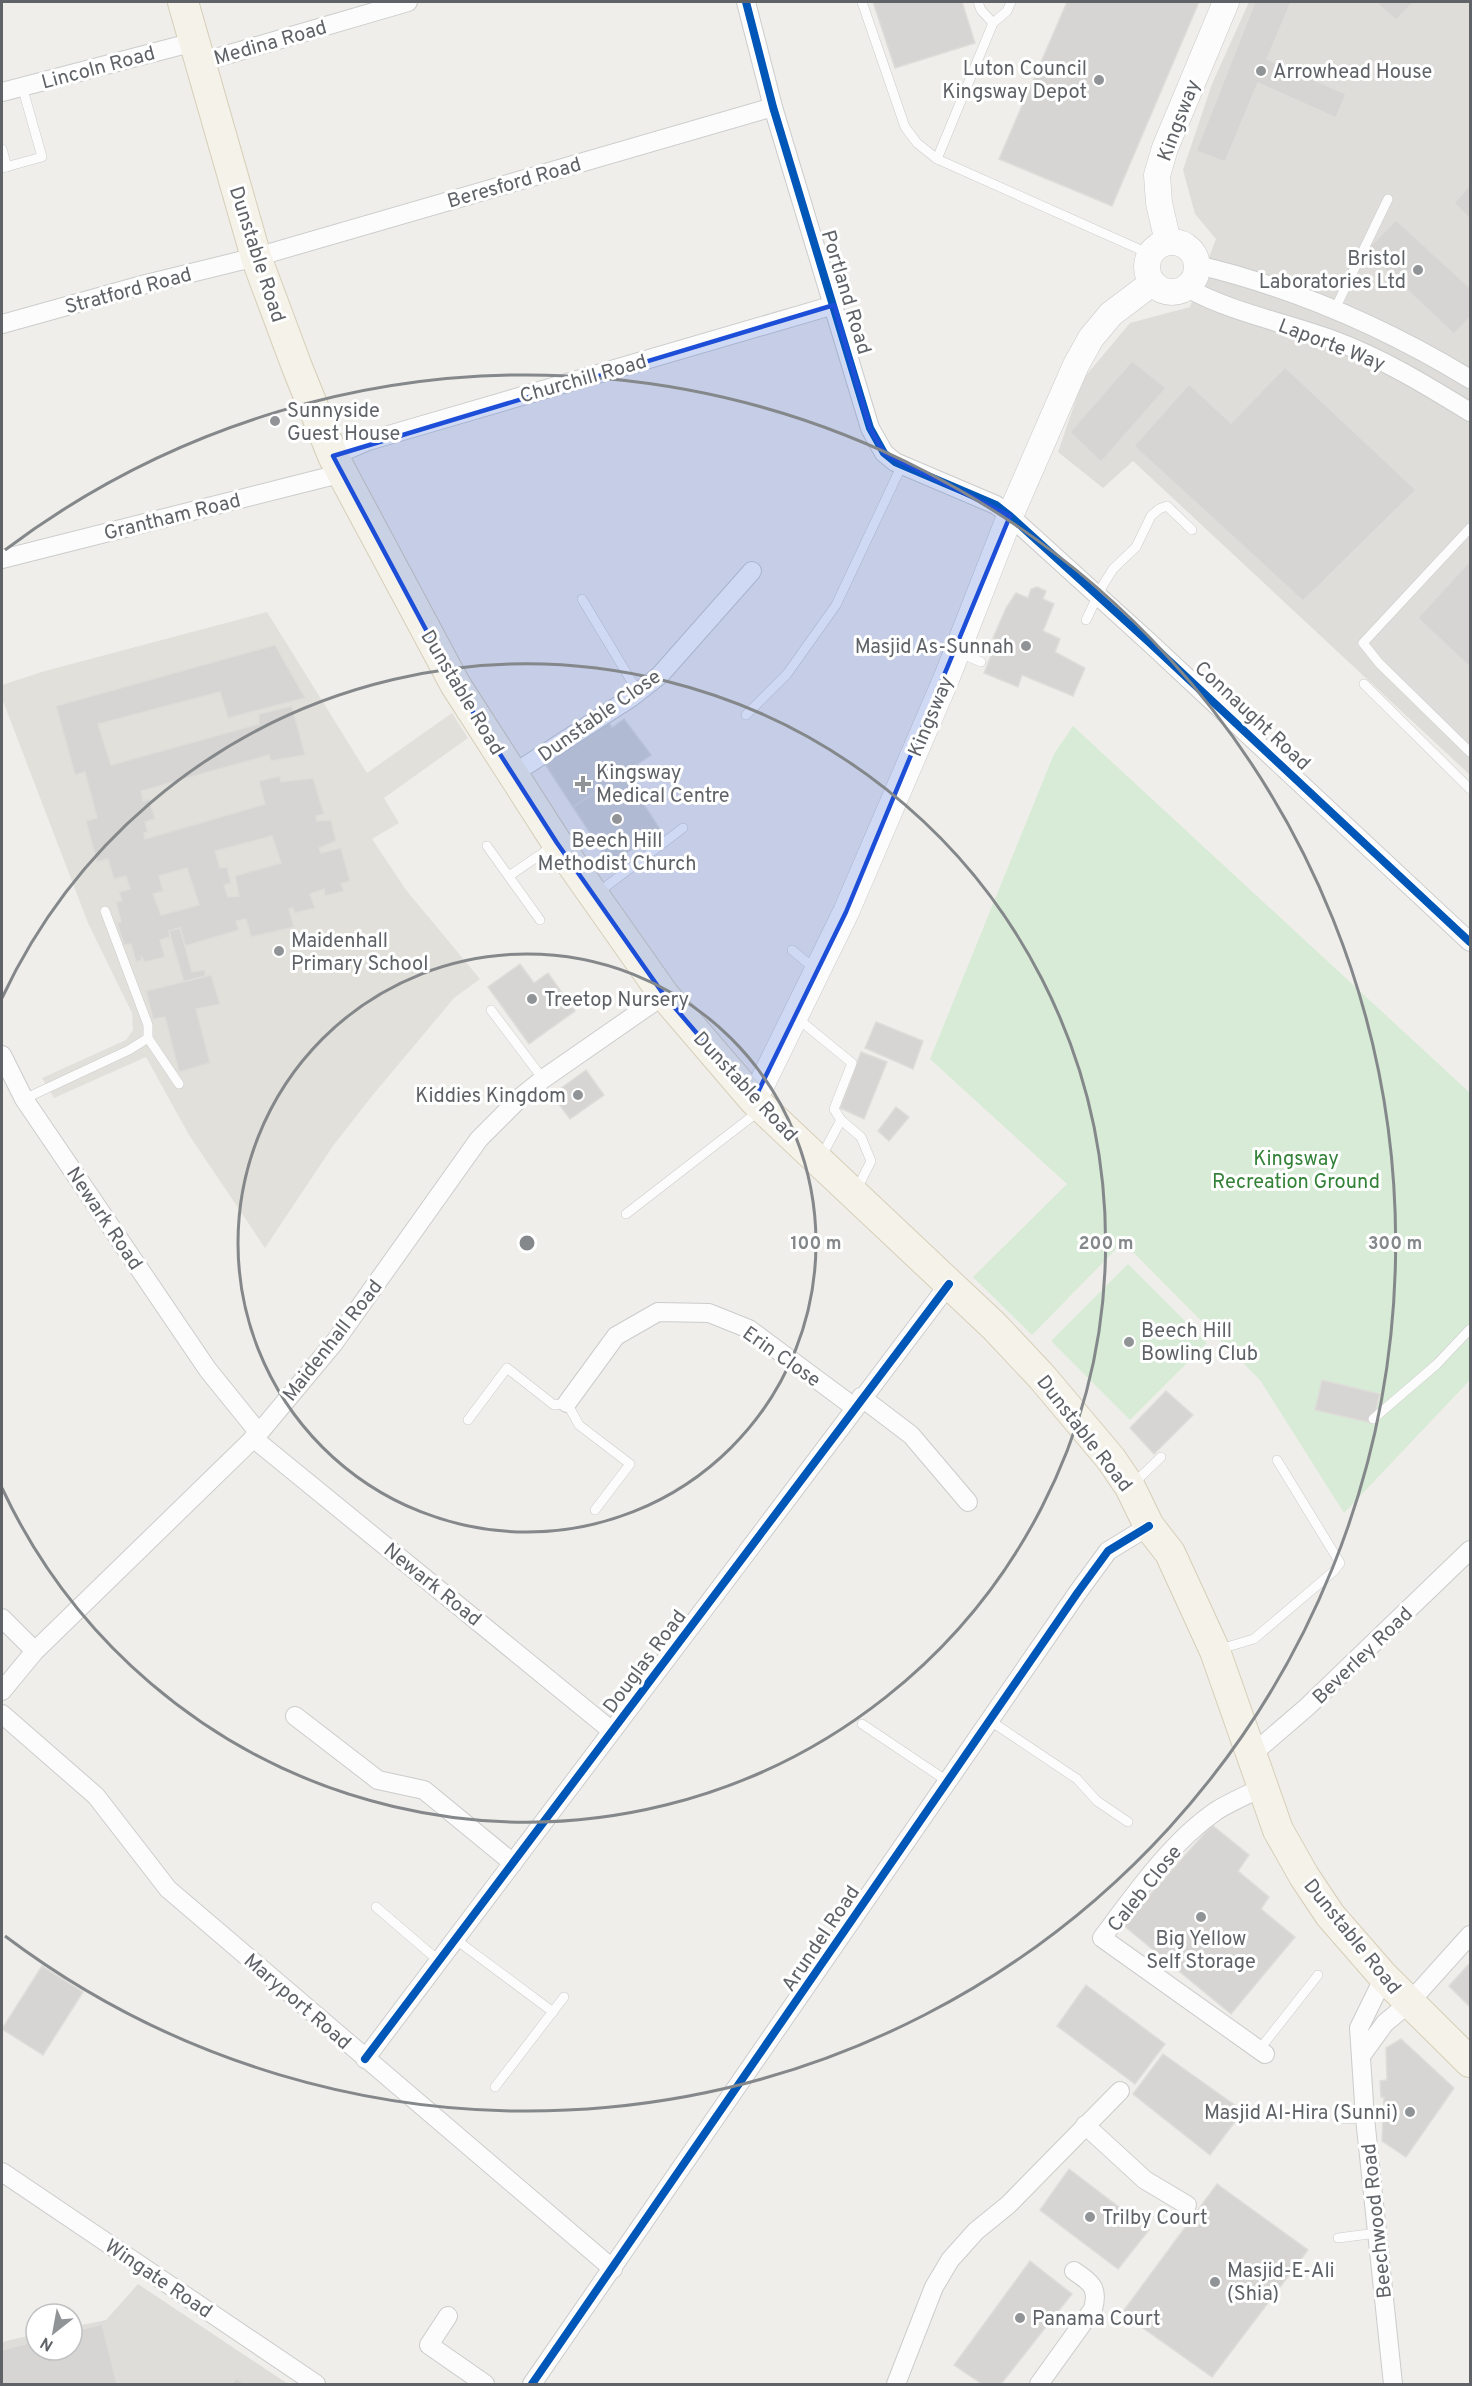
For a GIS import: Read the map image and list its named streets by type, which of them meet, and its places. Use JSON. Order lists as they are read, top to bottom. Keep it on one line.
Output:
{"streets":{"main road":["Dunstable Road"],"street":["Medina Road","Lincoln Road","Kingsway","Beresford Road","Stratford Road","Portland Road","Laporte Way","Churchill Road","Grantham Road","Dunstable Close","Connaught Road","Newark Road","Maidenhall Road","Erin Close","Beverley Road","Douglas Road","Caleb Close","Arundel Road","Maryport Road","Beechwood Road","Wingate Road"]},"crossings":[["Medina Road","Lincoln Road"],["Medina Road","Dunstable Road"],["Lincoln Road","Dunstable Road"],["Kingsway","Dunstable Road"],["Kingsway","Portland Road"],["Kingsway","Laporte Way"],["Kingsway","Connaught Road"],["Beresford Road","Dunstable Road"],["Beresford Road","Stratford Road"],["Beresford Road","Portland Road"],["Dunstable Road","Stratford Road"],["Dunstable Road","Churchill Road"],["Dunstable Road","Grantham Road"],["Dunstable Road","Dunstable Close"],["Dunstable Road","Maidenhall Road"],["Dunstable Road","Beverley Road"],["Dunstable Road","Douglas Road"],["Dunstable Road","Caleb Close"],["Dunstable Road","Arundel Road"],["Dunstable Road","Beechwood Road"],["Portland Road","Churchill Road"],["Portland Road","Connaught Road"],["Churchill Road","Grantham Road"],["Newark Road","Maidenhall Road"],["Newark Road","Douglas Road"],["Erin Close","Douglas Road"],["Douglas Road","Maryport Road"],["Arundel Road","Maryport Road"]],"parks":["Kingsway Recreation Ground"],"places":{"other":["Arrowhead House","Luton Council Kingsway Depot","Bristol Laboratories Ltd","Sunnyside Guest House","Masjid As-Sunnah","Beech Hill Methodist Church","Maidenhall Primary School","Treetop Nursery","Kiddies Kingdom","Beech Hill Bowling Club","Big Yellow Self Storage","Masjid Al-Hira (Sunni)","Trilby Court","Masjid-E-Ali (Shia)","Panama Court"],"health":["Kingsway Medical Centre"]},"north":"bottom left","rings":["100 m","200 m","300 m"]}
